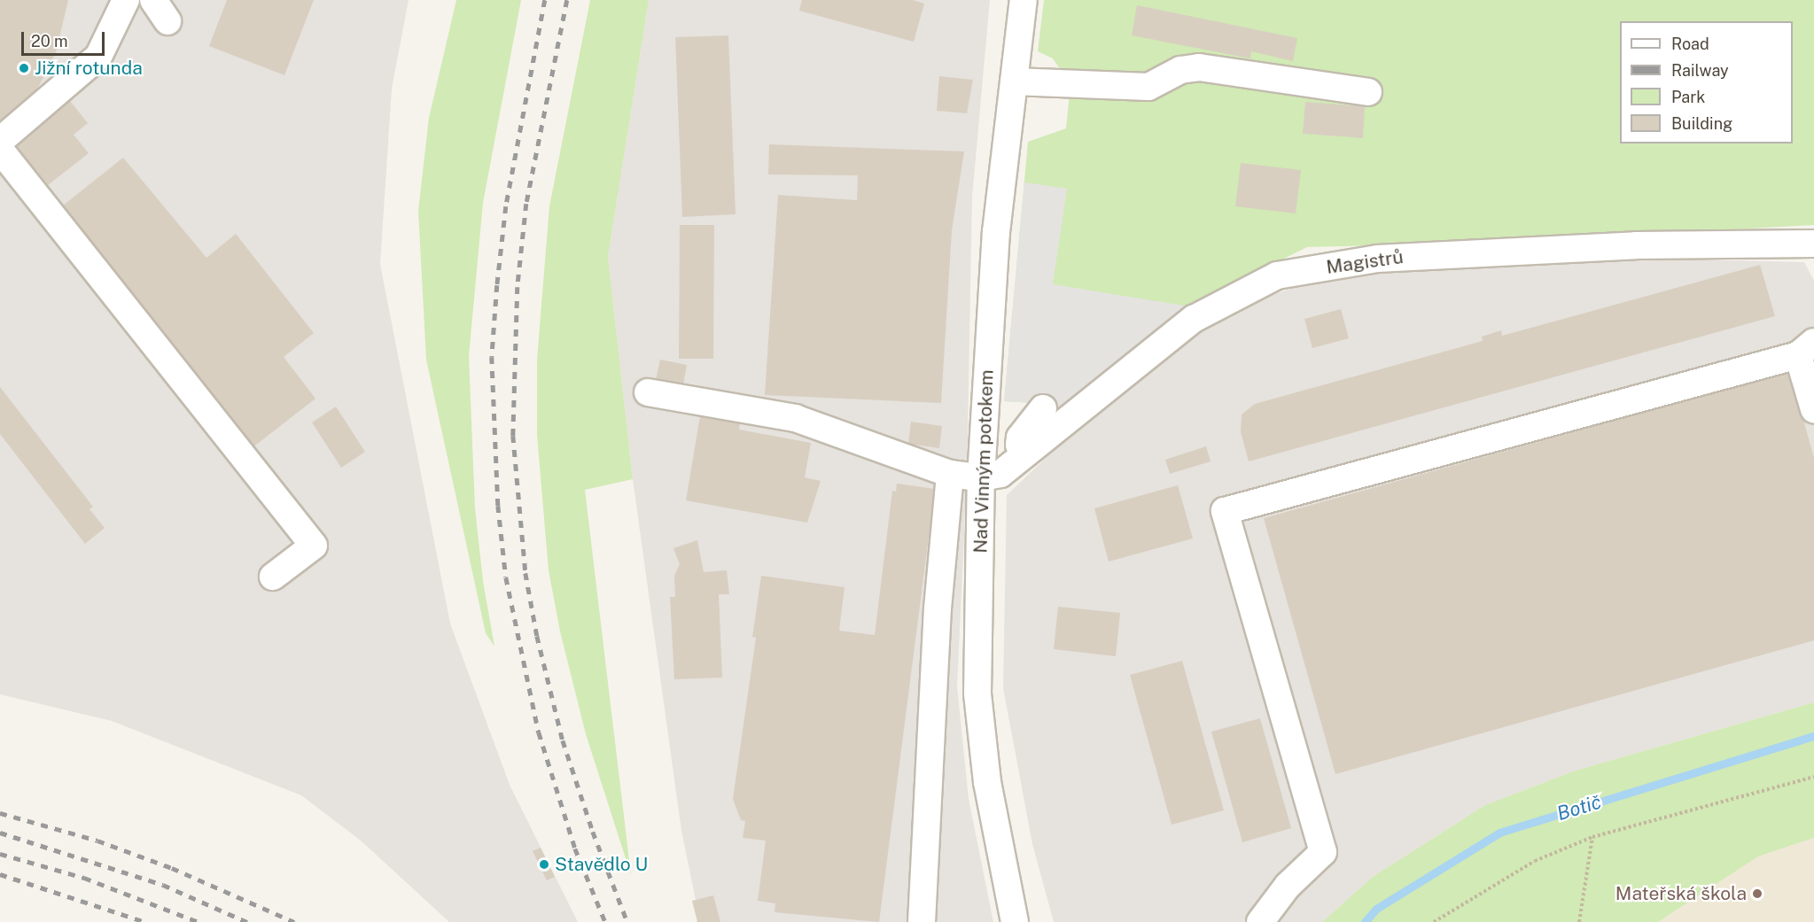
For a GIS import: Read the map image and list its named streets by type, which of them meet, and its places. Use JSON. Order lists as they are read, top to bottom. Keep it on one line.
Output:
{"streets":{"street":["Magistrů","Nad Vinným potokem"]},"crossings":[["Magistrů","Nad Vinným potokem"]],"water":["Botič"],"places":["Jižní rotunda","Stavědlo U","Mateřská škola"],"legend":["Road","Railway","Park","Building"],"scale_bar":"20 m"}
